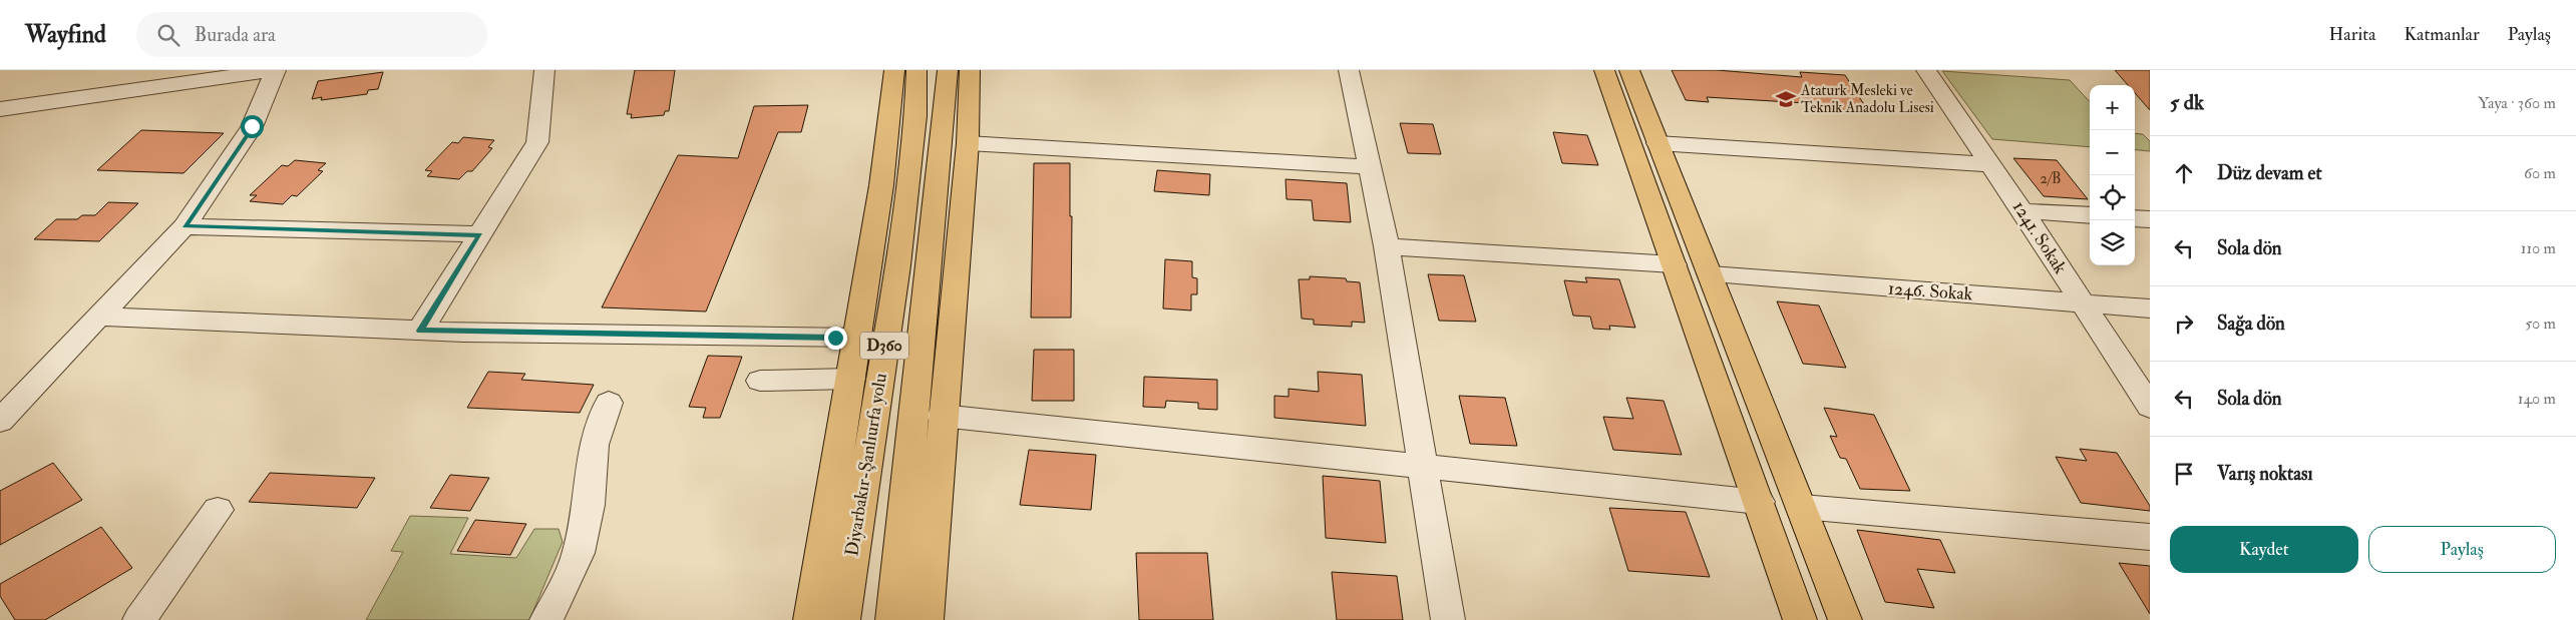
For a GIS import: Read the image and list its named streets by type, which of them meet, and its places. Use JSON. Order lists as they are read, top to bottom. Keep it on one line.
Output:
{"streets":{"main road":["D360","Diyarbakır-Şanlıurfa yolu"],"street":["1241. Sokak","1246. Sokak"]},"crossings":[["1241. Sokak","1246. Sokak"]],"places":{"school or university":["Ataturk Mesleki ve Teknik Anadolu Lisesi"]},"house_numbers":["2/B"],"page":{"header":"Wayfind","search":"Burada ara","nav":["Harita","Katmanlar","Paylaş"],"heading":["5 dk","Yaya · 360 m"],"map_buttons":["+","−"],"list":[["Düz devam et","60 m"],["Sola dön","110 m"],["Sağa dön","50 m"],["Sola dön","140 m"],"Varış noktası"],"buttons":["Kaydet","Paylaş"]}}
